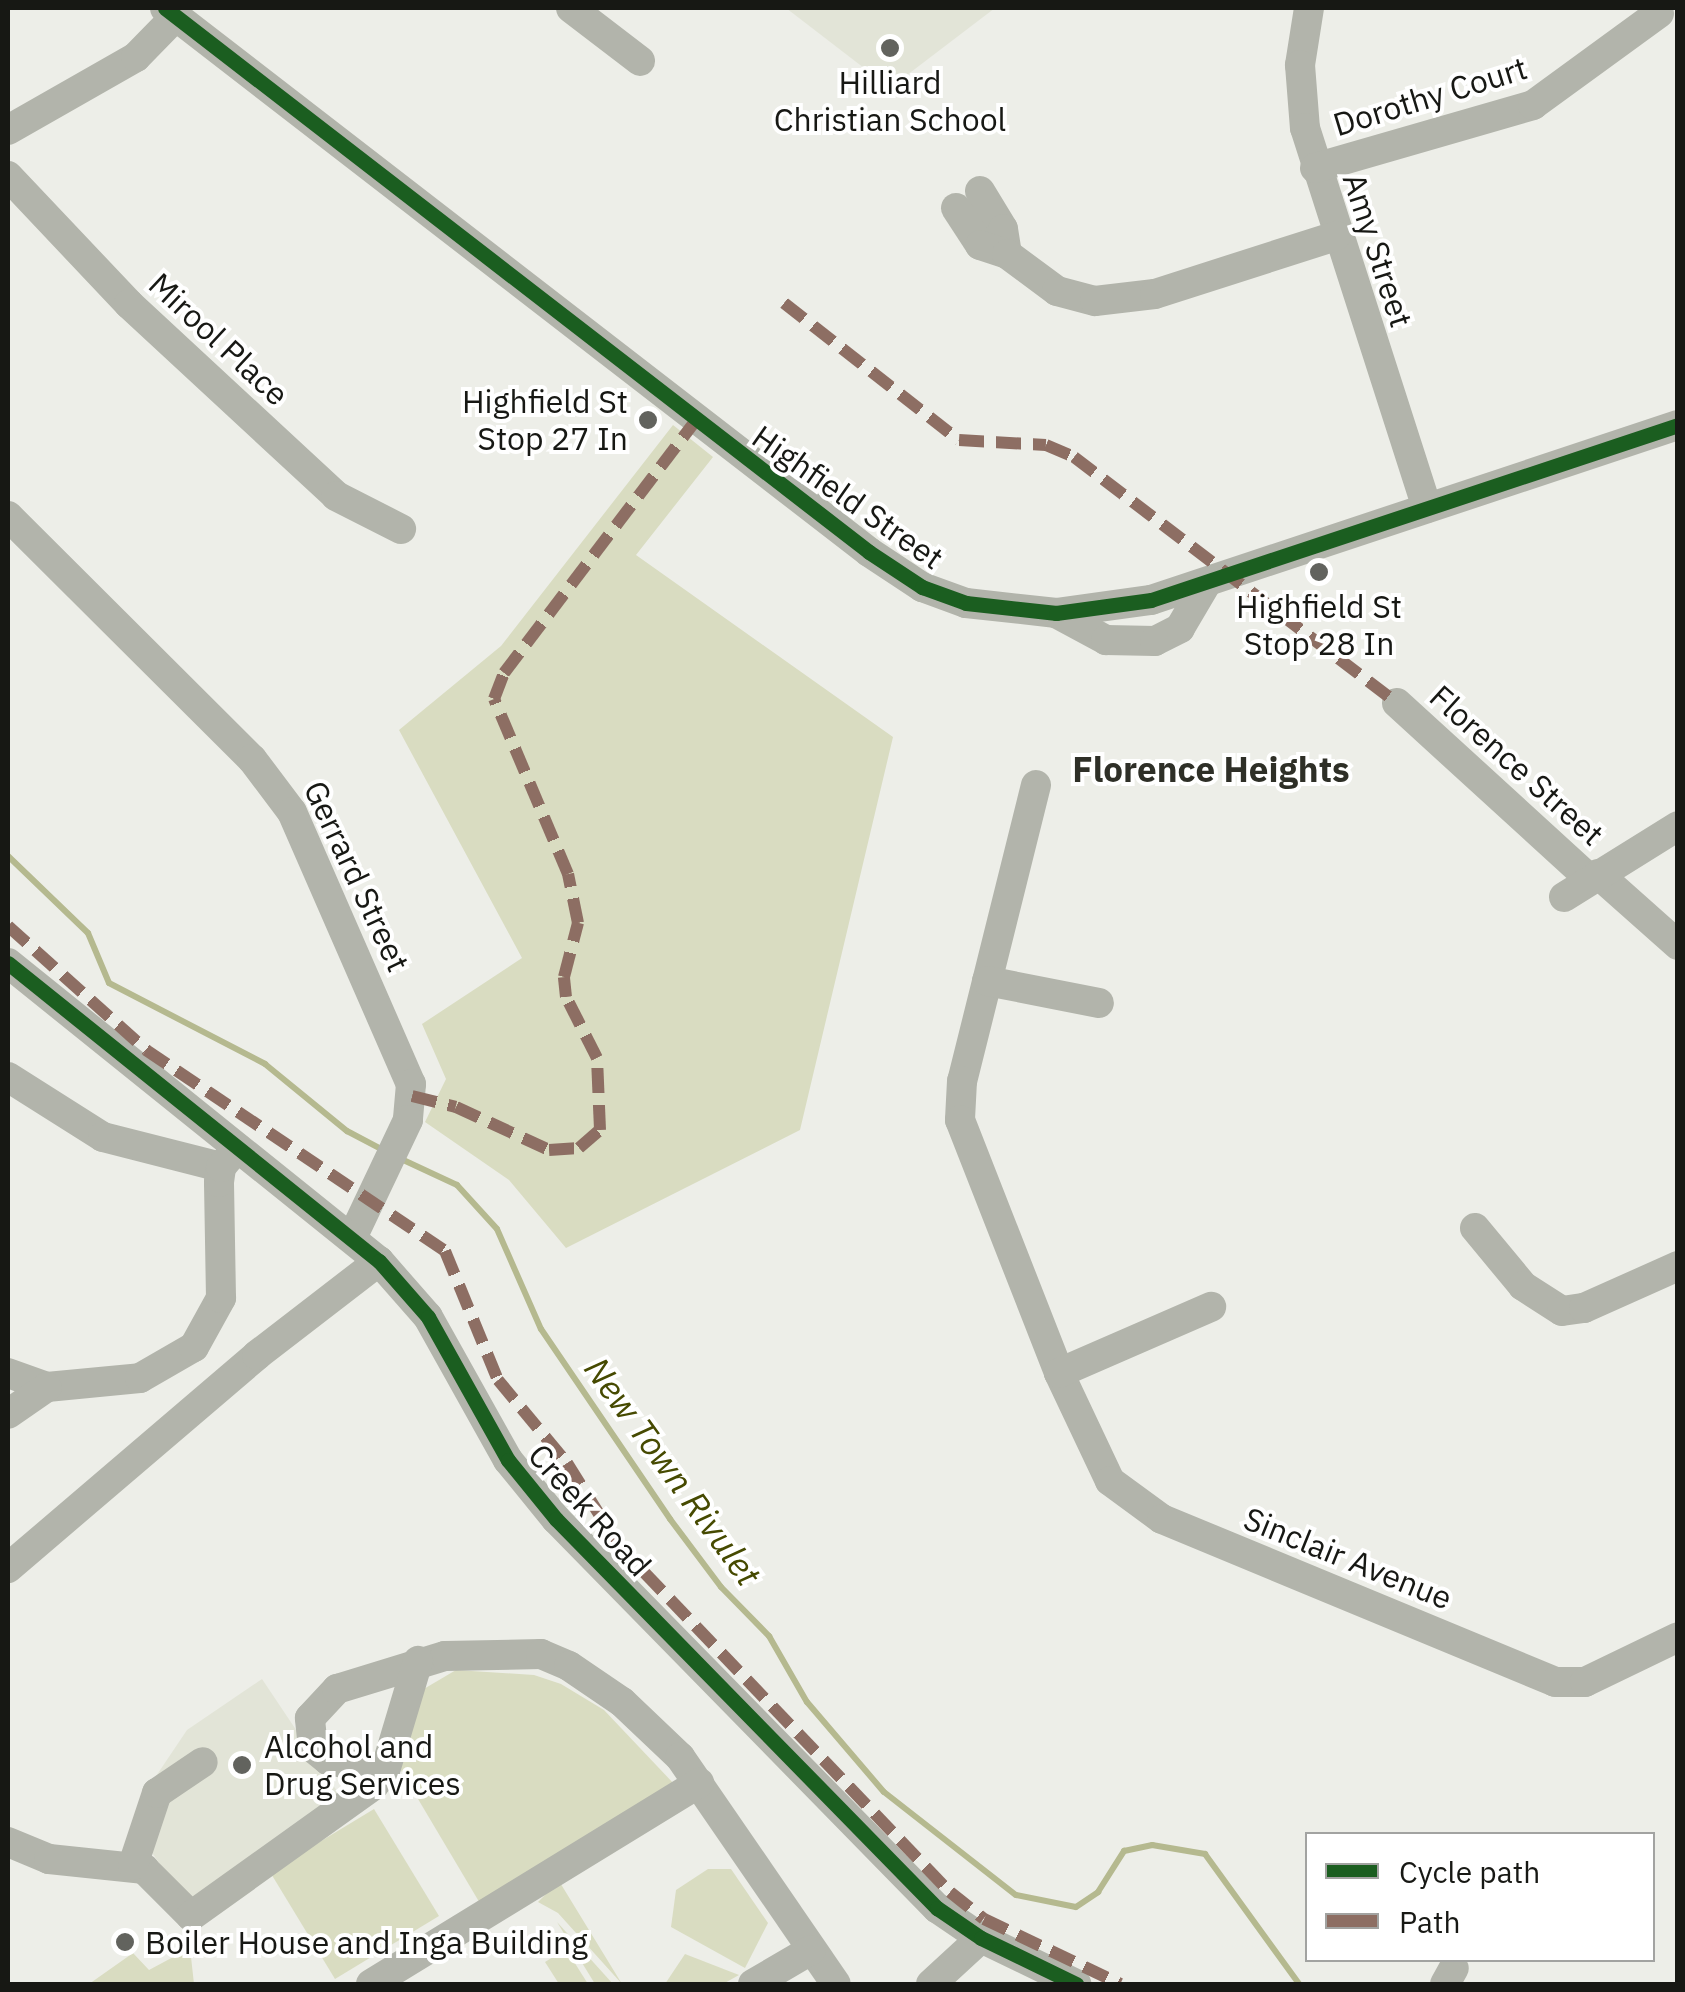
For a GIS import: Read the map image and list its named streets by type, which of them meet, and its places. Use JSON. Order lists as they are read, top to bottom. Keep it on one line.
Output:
{"streets":{"street":["Dorothy Court","Amy Street","Mirool Place","Highfield Street","Florence Street","Gerrard Street","Creek Road","Sinclair Avenue"]},"crossings":[["Dorothy Court","Amy Street"],["Amy Street","Highfield Street"],["Gerrard Street","Creek Road"]],"districts":["Florence Heights"],"water":["New Town Rivulet"],"places":["Hilliard Christian School","Highfield St Stop 27 In","Highfield St Stop 28 In","Alcohol and Drug Services","Boiler House and Inga Building"],"legend":["Cycle path","Path"]}
